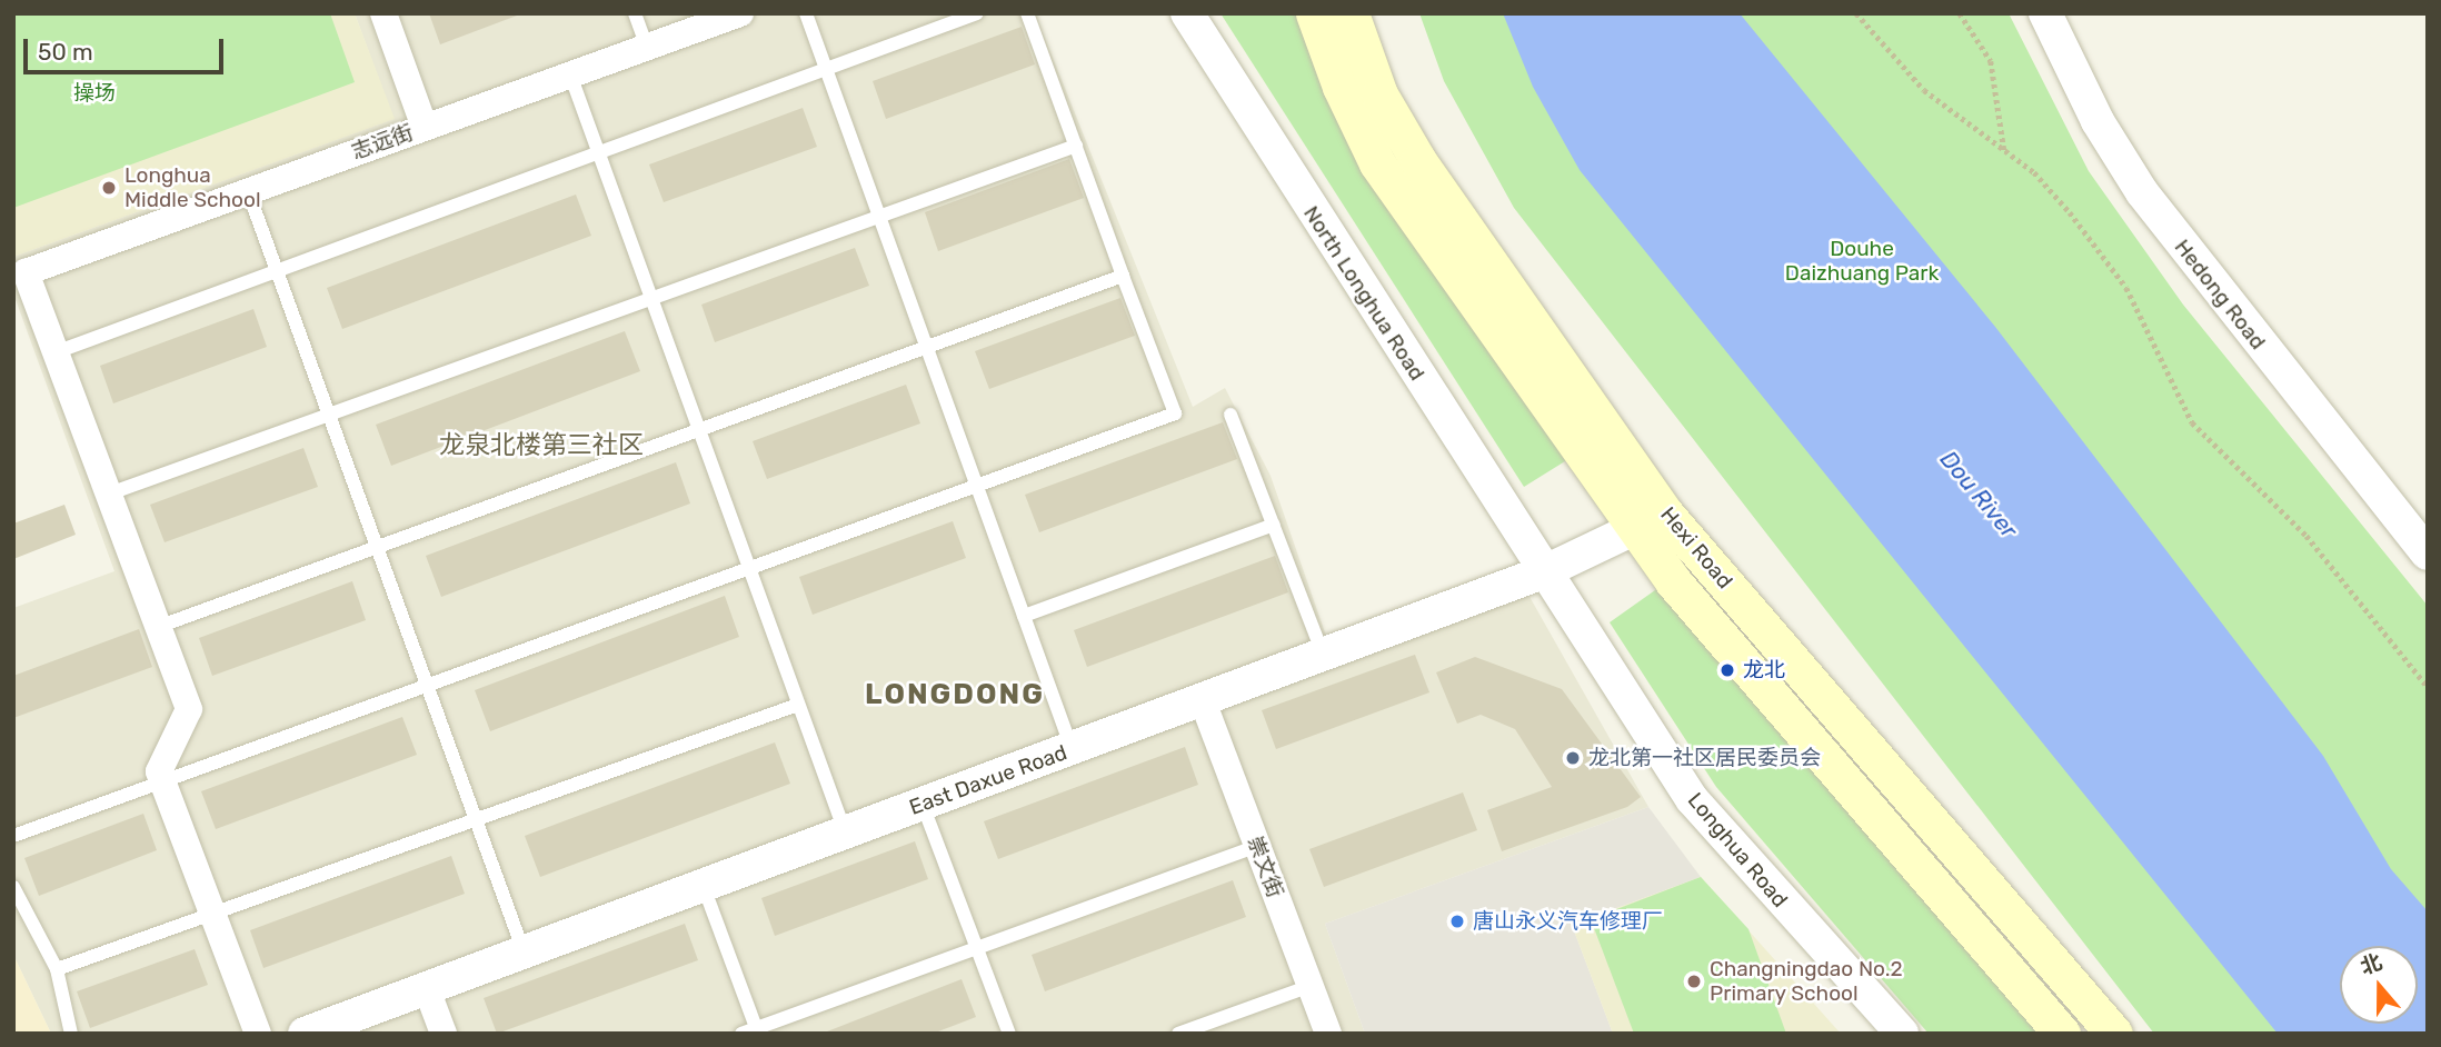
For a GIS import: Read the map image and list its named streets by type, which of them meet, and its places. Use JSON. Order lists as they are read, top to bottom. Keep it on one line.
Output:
{"streets":{"main road":["Hexi Road"],"street":["志远街","North Longhua Road","Hedong Road","East Daxue Road","Longhua Road","崇文街"]},"crossings":[["North Longhua Road","East Daxue Road"],["North Longhua Road","Longhua Road"],["Hexi Road","East Daxue Road"],["East Daxue Road","Longhua Road"],["East Daxue Road","崇文街"]],"districts":["龙泉北楼第三社区","LONGDONG"],"water":["Dou River"],"parks":["操场","Douhe Daizhuang Park"],"places":["Longhua Middle School","龙北","龙北第一社区居民委员会","唐山永义汽车修理厂","Changningdao No.2 Primary School"],"scale_bar":"50 m","north":"top"}
